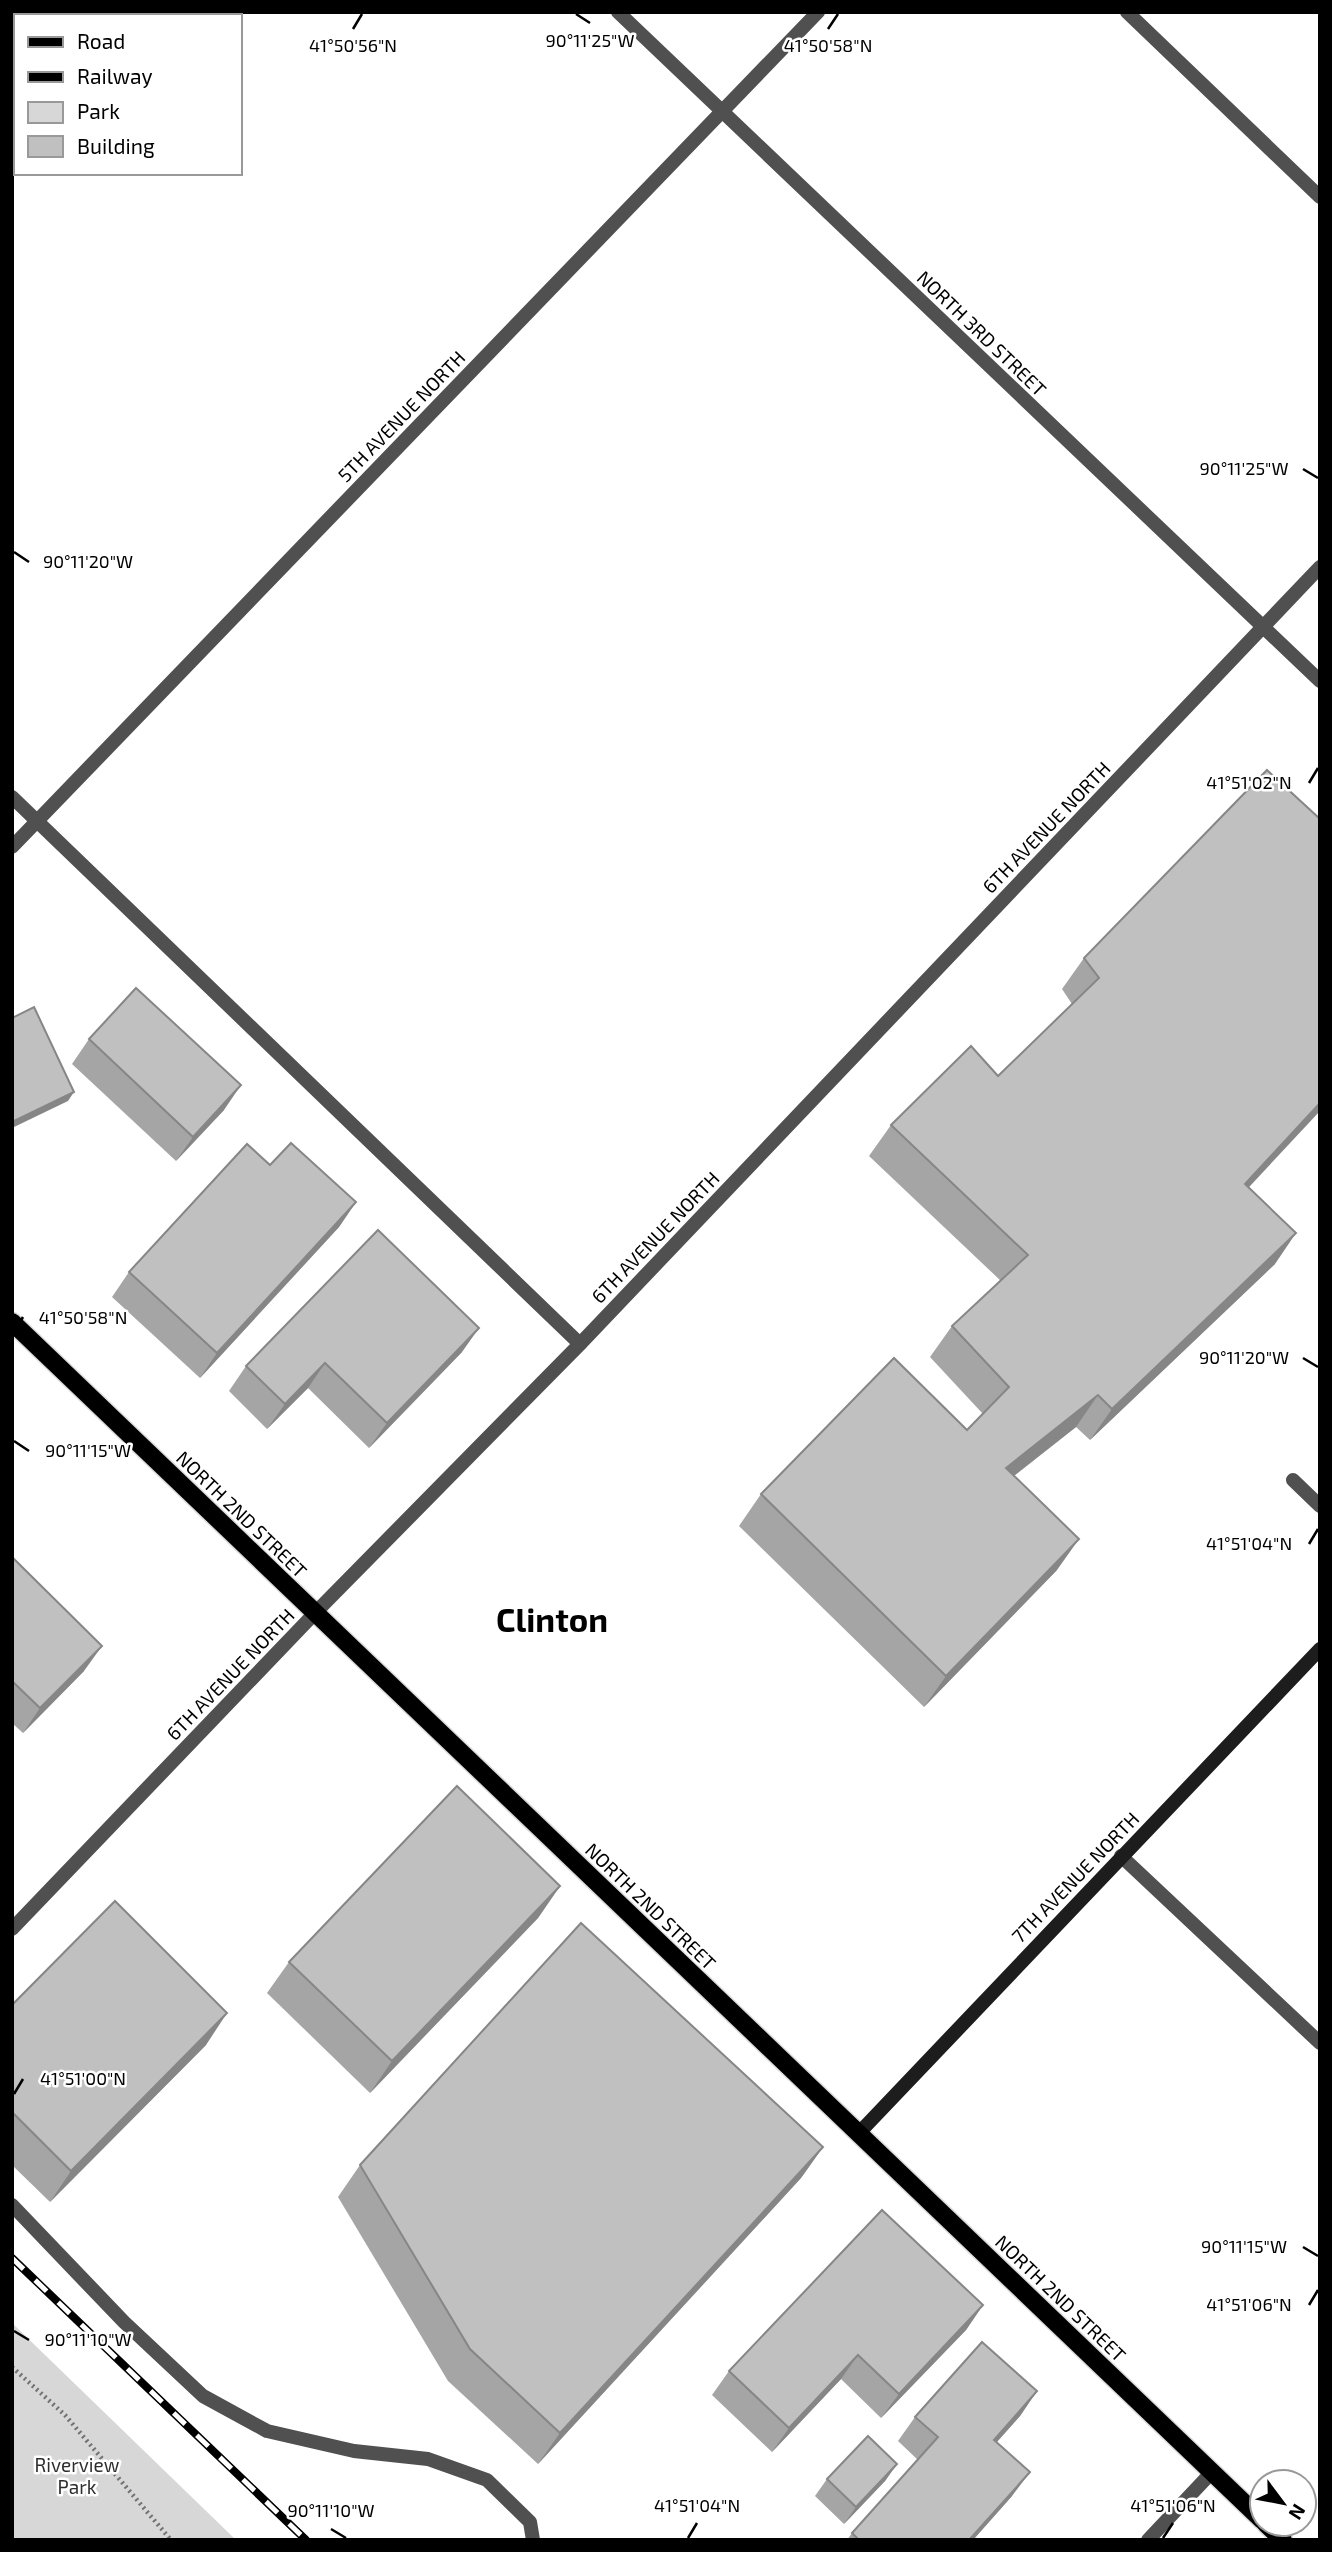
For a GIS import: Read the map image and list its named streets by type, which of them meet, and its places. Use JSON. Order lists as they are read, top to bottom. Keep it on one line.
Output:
{"streets":{"main road":["NORTH 2ND STREET","7TH AVENUE NORTH"],"street":["NORTH 3RD STREET","5TH AVENUE NORTH","6TH AVENUE NORTH"]},"crossings":[["NORTH 3RD STREET","5TH AVENUE NORTH"],["NORTH 3RD STREET","6TH AVENUE NORTH"],["6TH AVENUE NORTH","NORTH 2ND STREET"],["NORTH 2ND STREET","7TH AVENUE NORTH"]],"districts":["Clinton"],"parks":["Riverview Park"],"legend":["Road","Railway","Park","Building"],"north":"bottom right","coordinates":["90°11'25\"W","41°50'56\"N","41°50'58\"N","90°11'20\"W","41°51'02\"N","90°11'15\"W","41°51'04\"N","41°51'00\"N","41°51'06\"N","90°11'10\"W"]}
